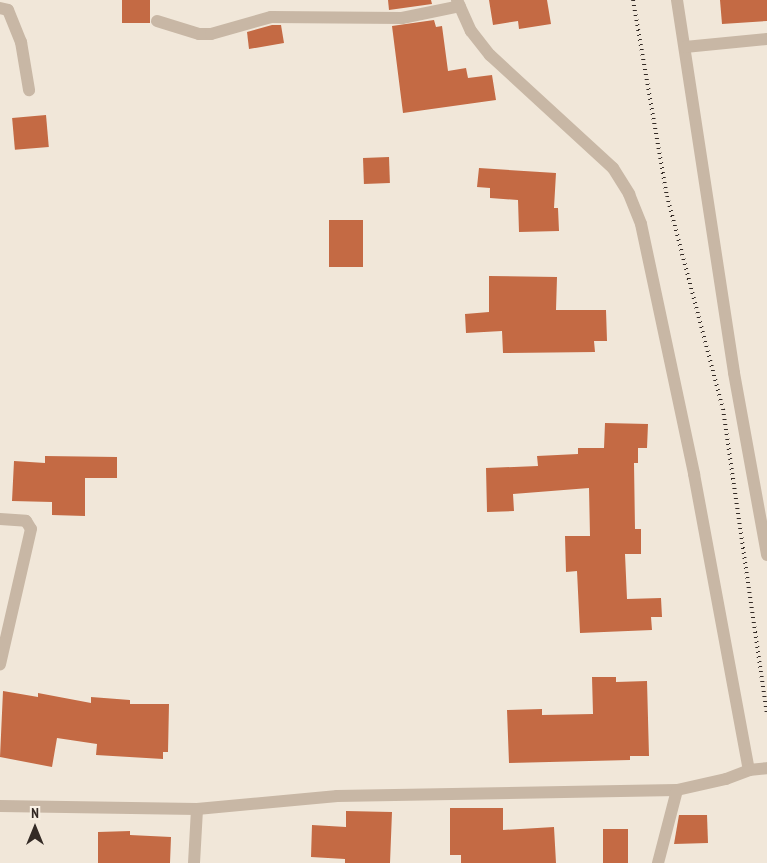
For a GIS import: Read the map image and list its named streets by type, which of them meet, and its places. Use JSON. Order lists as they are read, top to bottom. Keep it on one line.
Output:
{"north":"top"}
